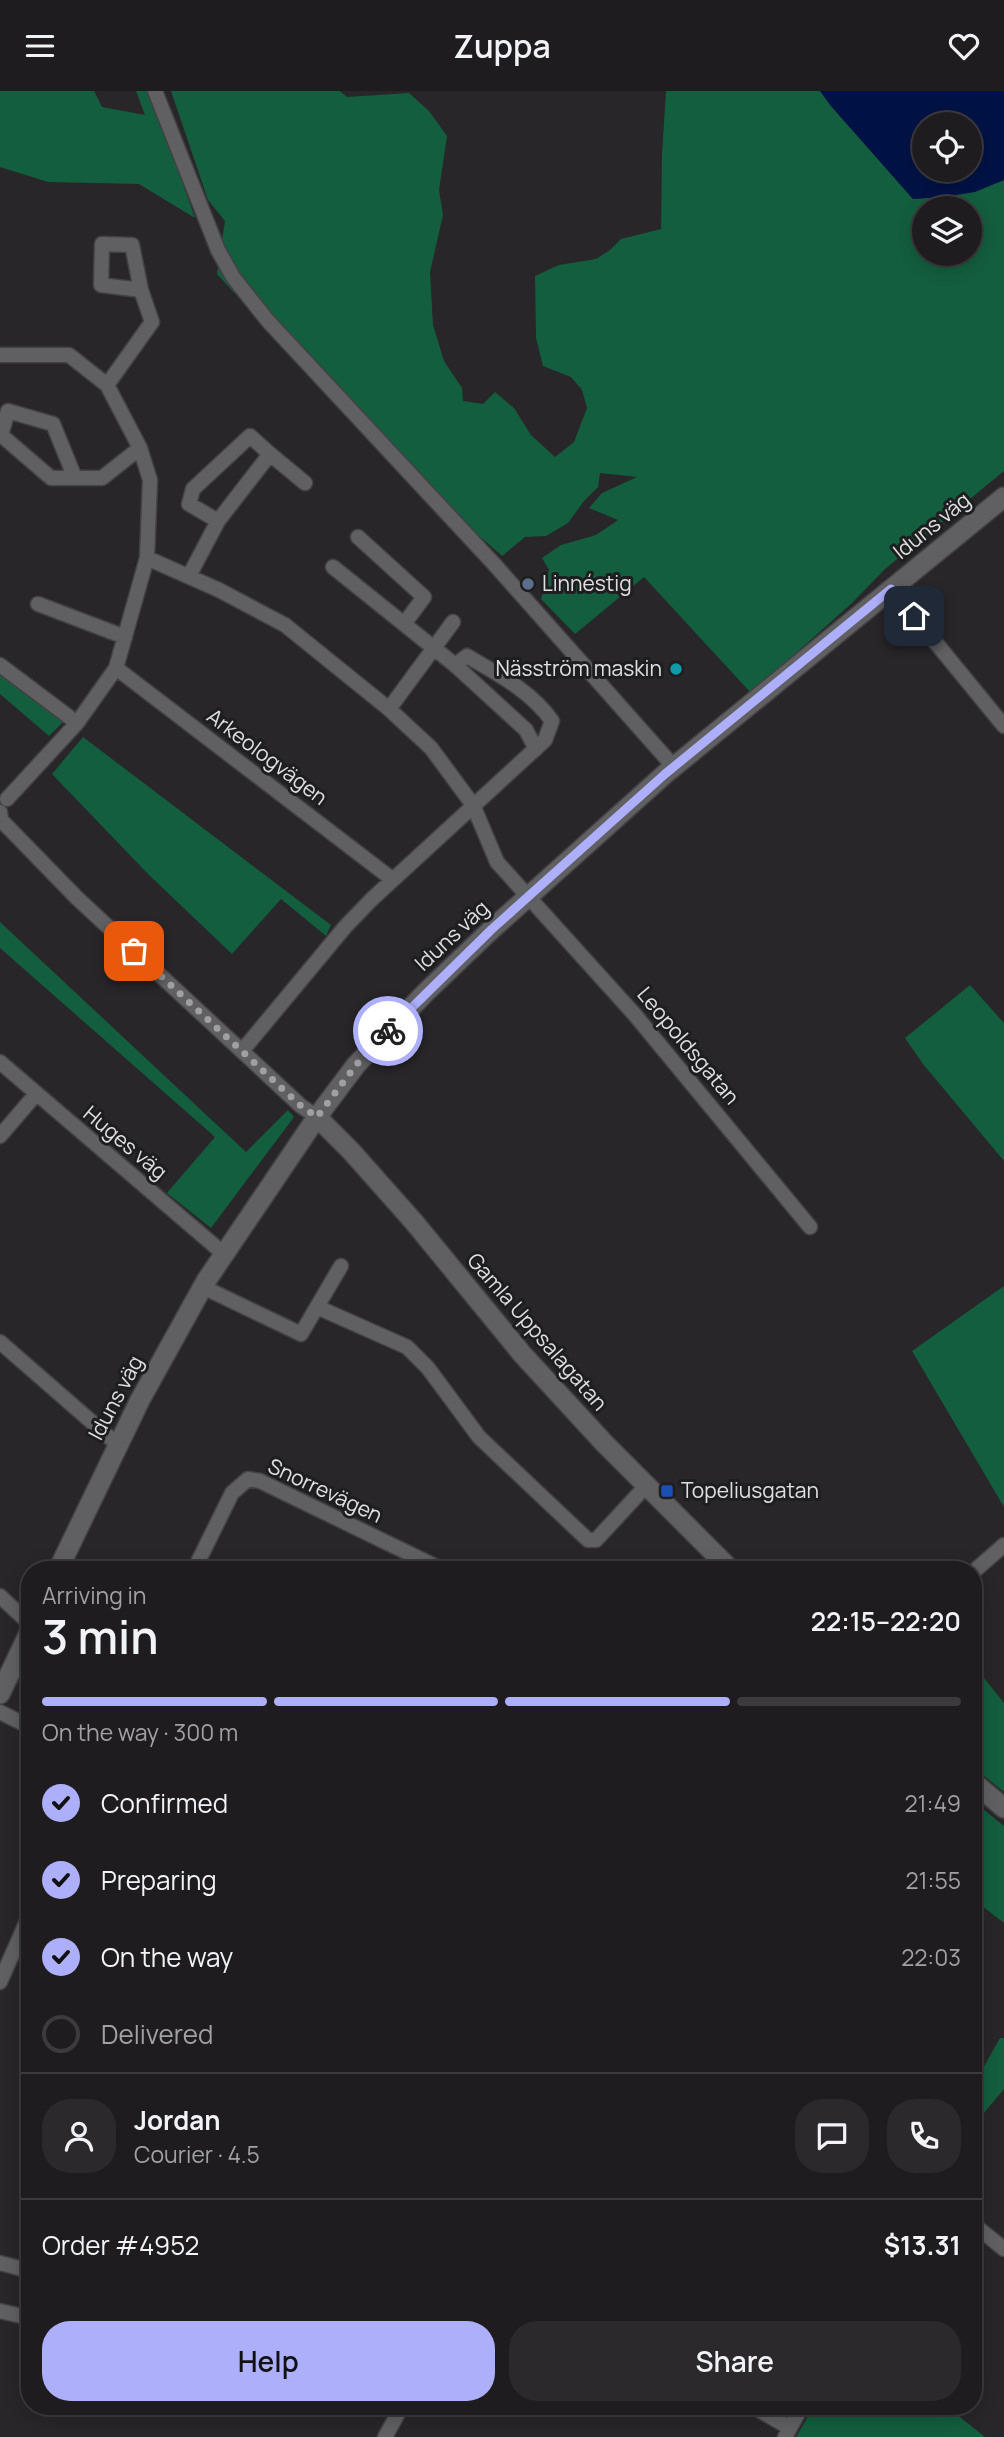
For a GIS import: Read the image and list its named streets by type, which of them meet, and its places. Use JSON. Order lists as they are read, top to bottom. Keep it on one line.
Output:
{"streets":{"street":["Iduns väg","Arkeologvägen","Leopoldsgatan","Huges väg","Gamla Uppsalagatan","Snorrevägen"]},"crossings":[["Iduns väg","Leopoldsgatan"],["Iduns väg","Huges väg"],["Iduns väg","Gamla Uppsalagatan"]],"places":{"other":["Linnéstig","Näsström maskin"],"transit":["Topeliusgatan"]},"page":{"header":"Zuppa","heading":["3 min","Arriving in","22:15–22:20"],"panel":["Jordan","Courier · 4.5","Order #4952","$13.31"],"bar":"On the way · 300 m","list":[["Confirmed","21:49"],["Preparing","21:55"],["On the way","22:03"],"Delivered"],"buttons":["Help","Share"]}}
